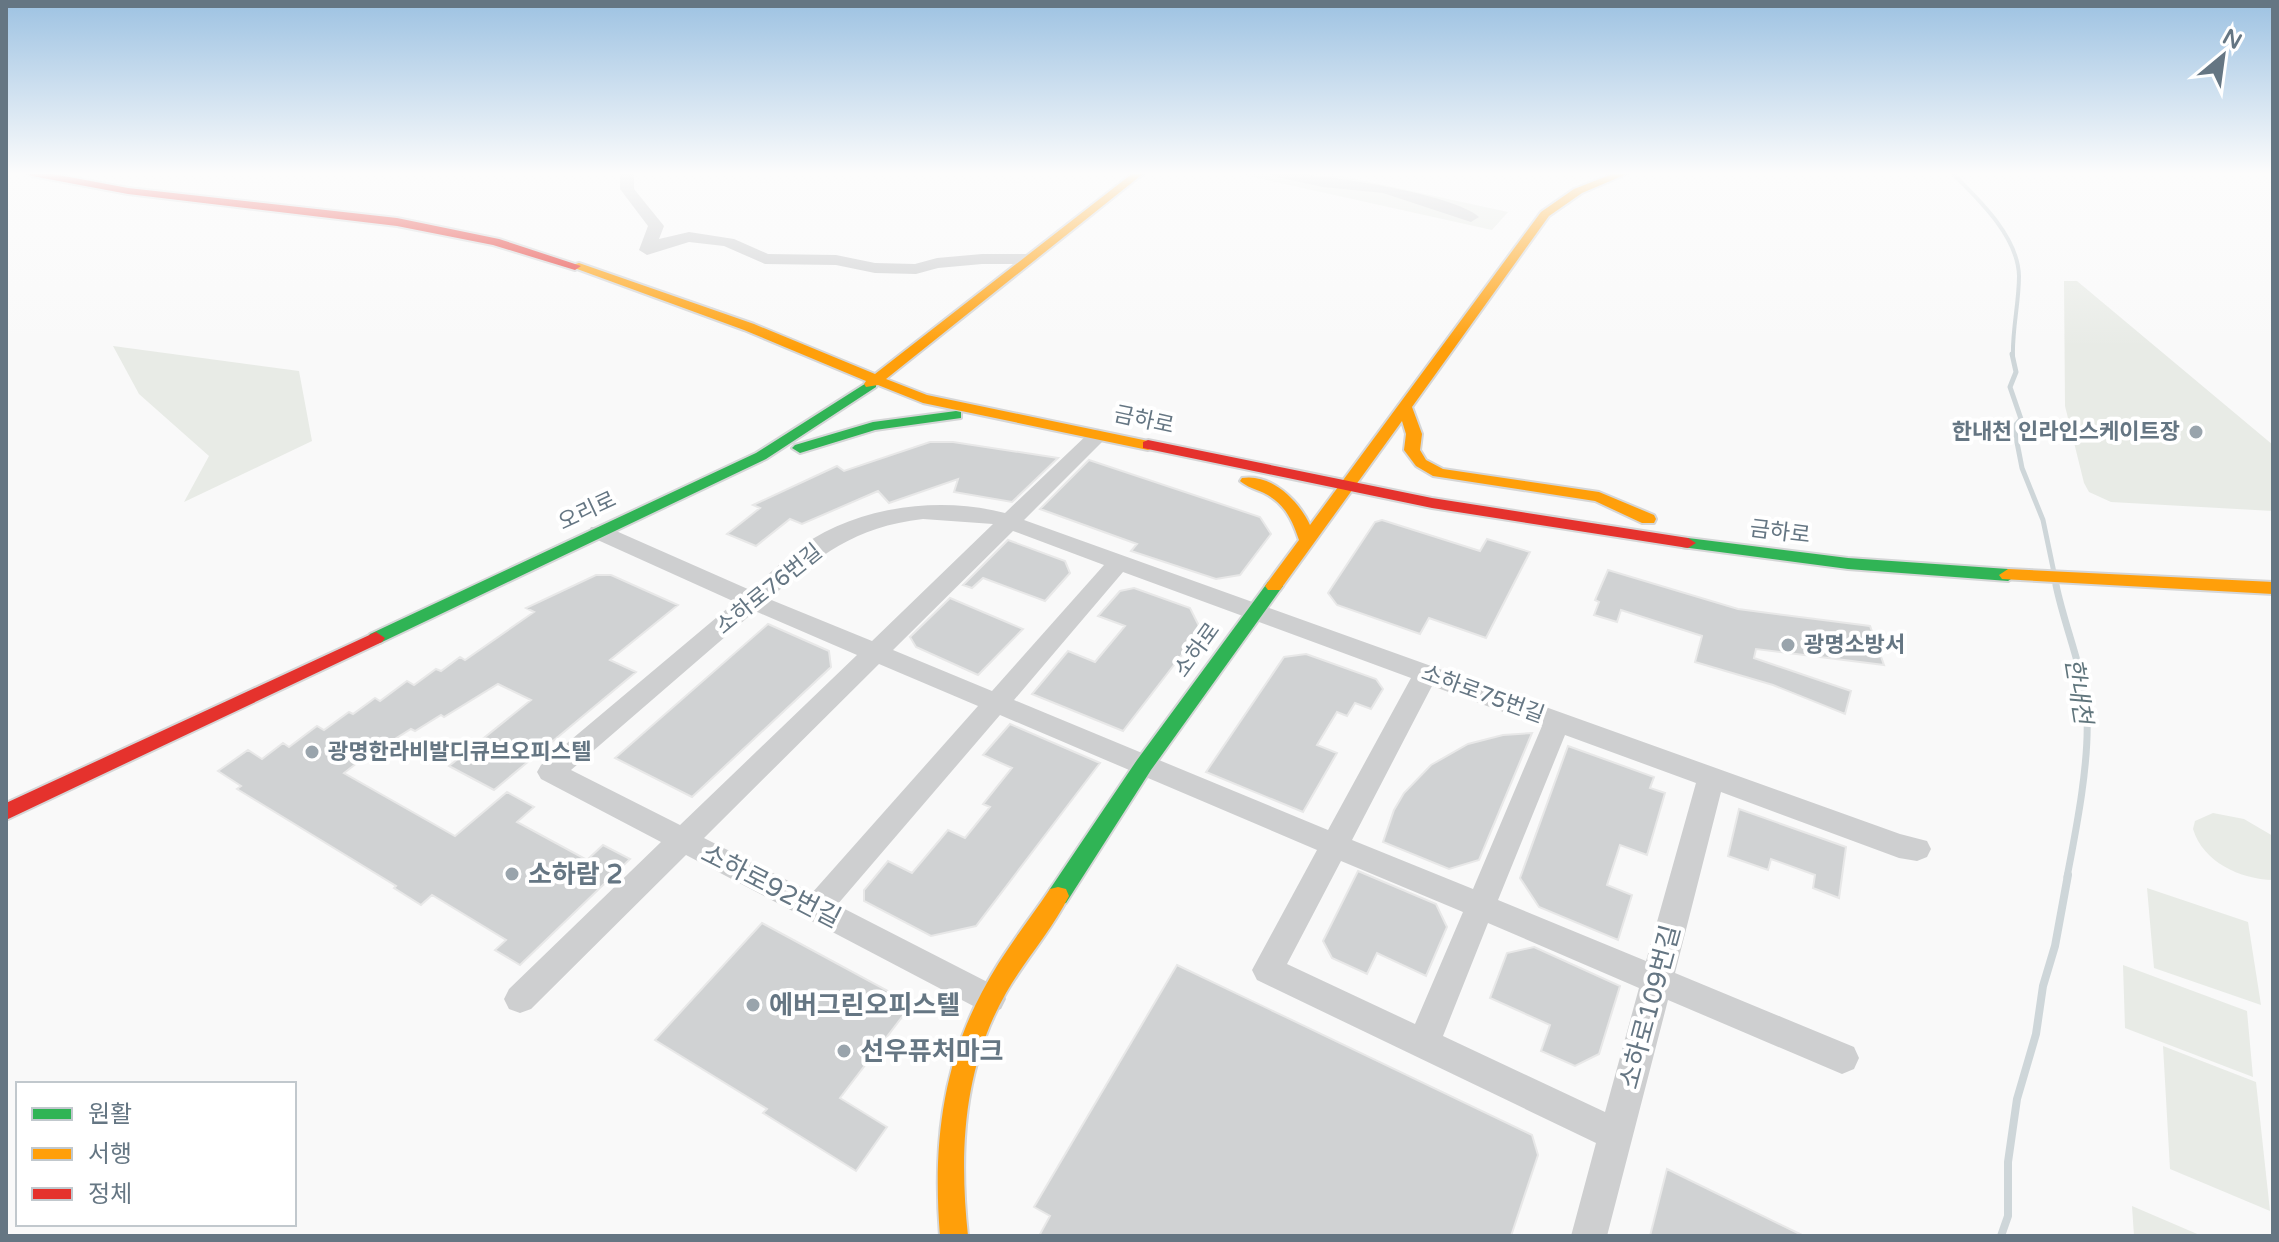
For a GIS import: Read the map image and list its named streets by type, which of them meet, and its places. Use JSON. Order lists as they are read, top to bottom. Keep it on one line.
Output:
{"streets":{"main road":["금하로","오리로","소하로"],"street":["소하로76번길","소하로75번길","소하로92번길","소하로109번길"]},"crossings":[["금하로","오리로"],["금하로","소하로"],["소하로76번길","소하로"],["소하로76번길","소하로75번길"],["소하로76번길","소하로92번길"],["소하로","소하로75번길"],["소하로","소하로92번길"],["소하로75번길","소하로109번길"]],"water":["한내천"],"places":["한내천 인라인스케이트장","광명소방서","광명한라비발디큐브오피스텔","소하람 2","에버그린오피스텔","선우퓨처마크"],"legend":["원활","서행","정체"],"north":"top right"}
